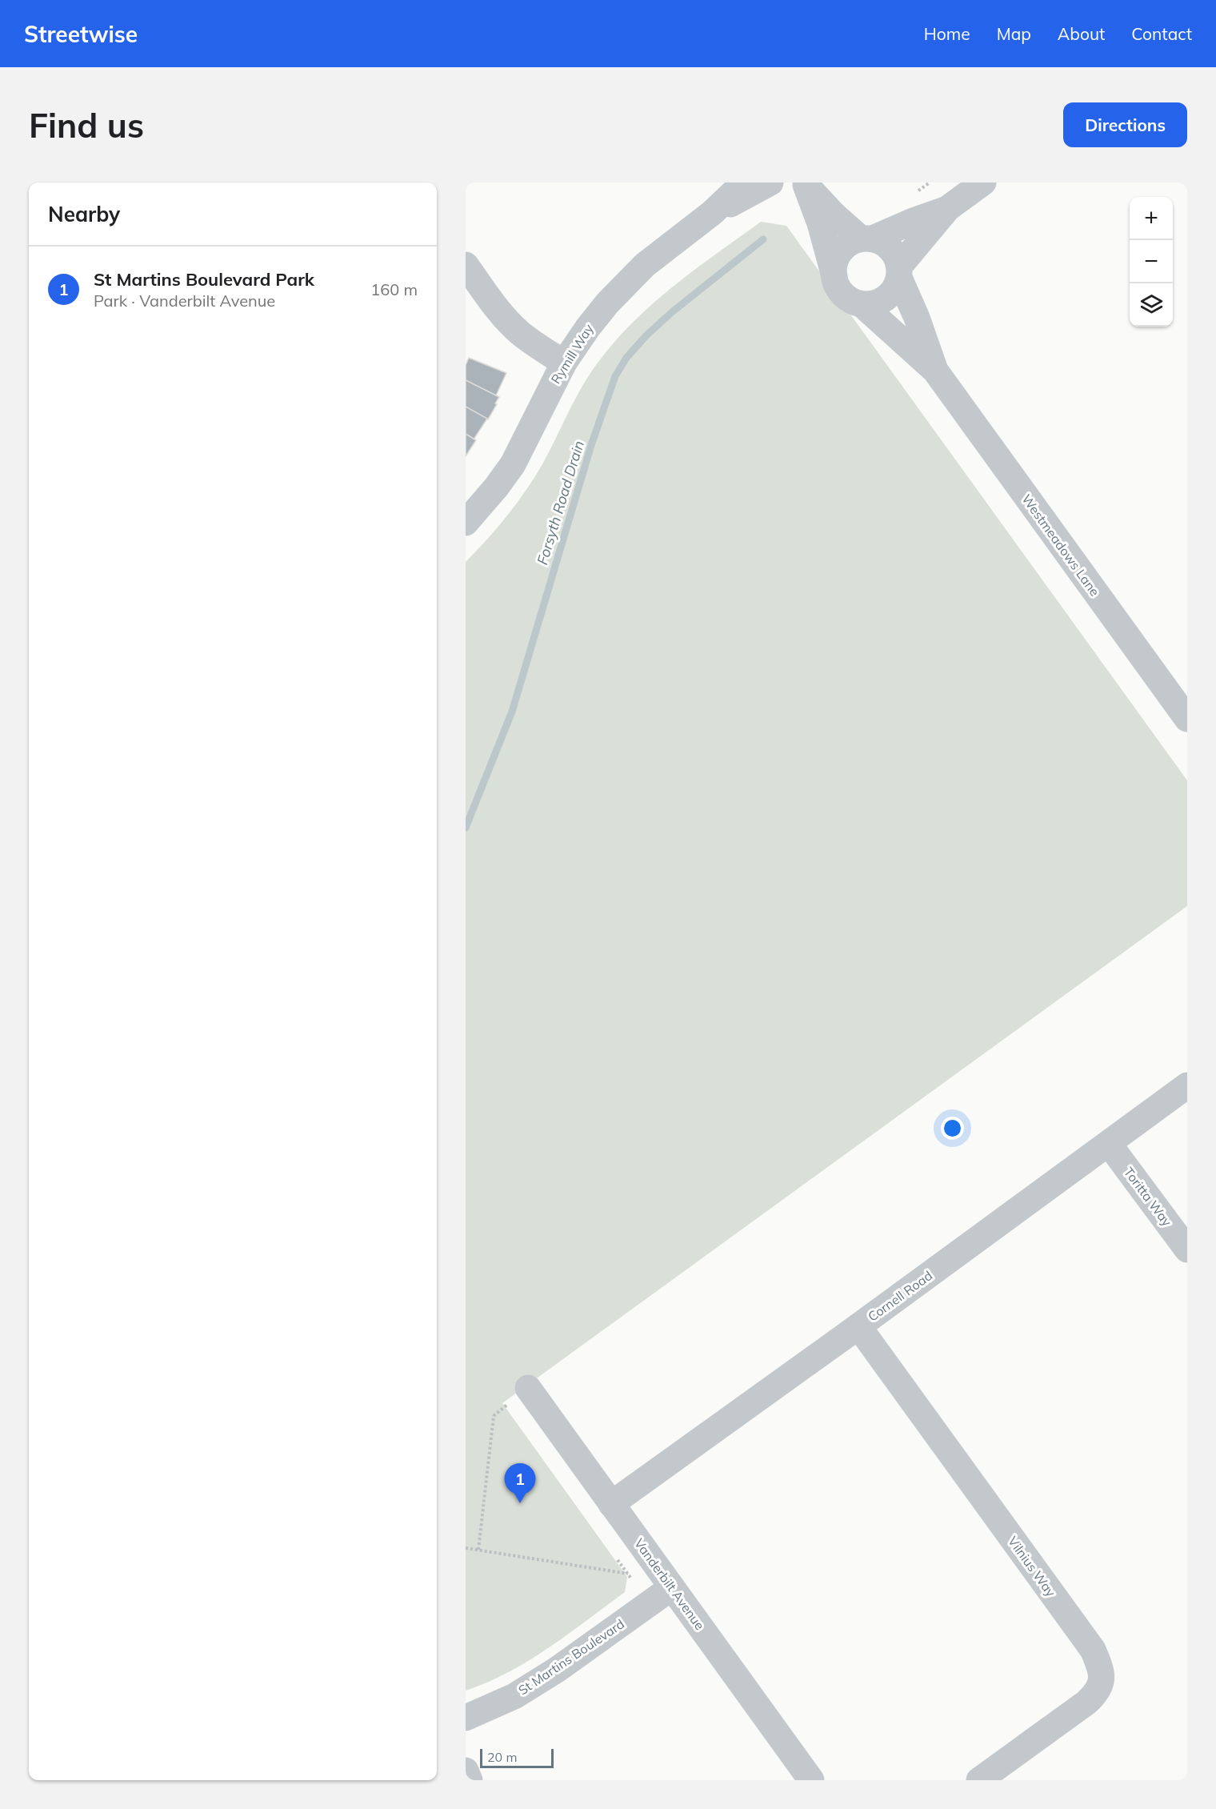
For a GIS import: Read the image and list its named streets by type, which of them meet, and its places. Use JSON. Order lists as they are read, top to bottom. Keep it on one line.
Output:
{"streets":{"street":["Rymill Way","Westmeadows Lane","Toritta Way","Cornell Road","Vilnius Way","Vanderbilt Avenue","St Martins Boulevard"]},"crossings":[["Toritta Way","Cornell Road"],["Cornell Road","Vilnius Way"],["Cornell Road","Vanderbilt Avenue"],["Vanderbilt Avenue","St Martins Boulevard"]],"water":["Forsyth Road Drain"],"scale_bar":"20 m","page":{"header":"Streetwise","nav":["Home","Map","About","Contact"],"buttons":"Directions","title":"Find us","heading":"Nearby","map_buttons":["+","−"],"list":[{"mark":"1","name":"St Martins Boulevard Park","note":"Park · Vanderbilt Avenue","value":"160 m"}],"pins":"1","scale":"20 m"}}
